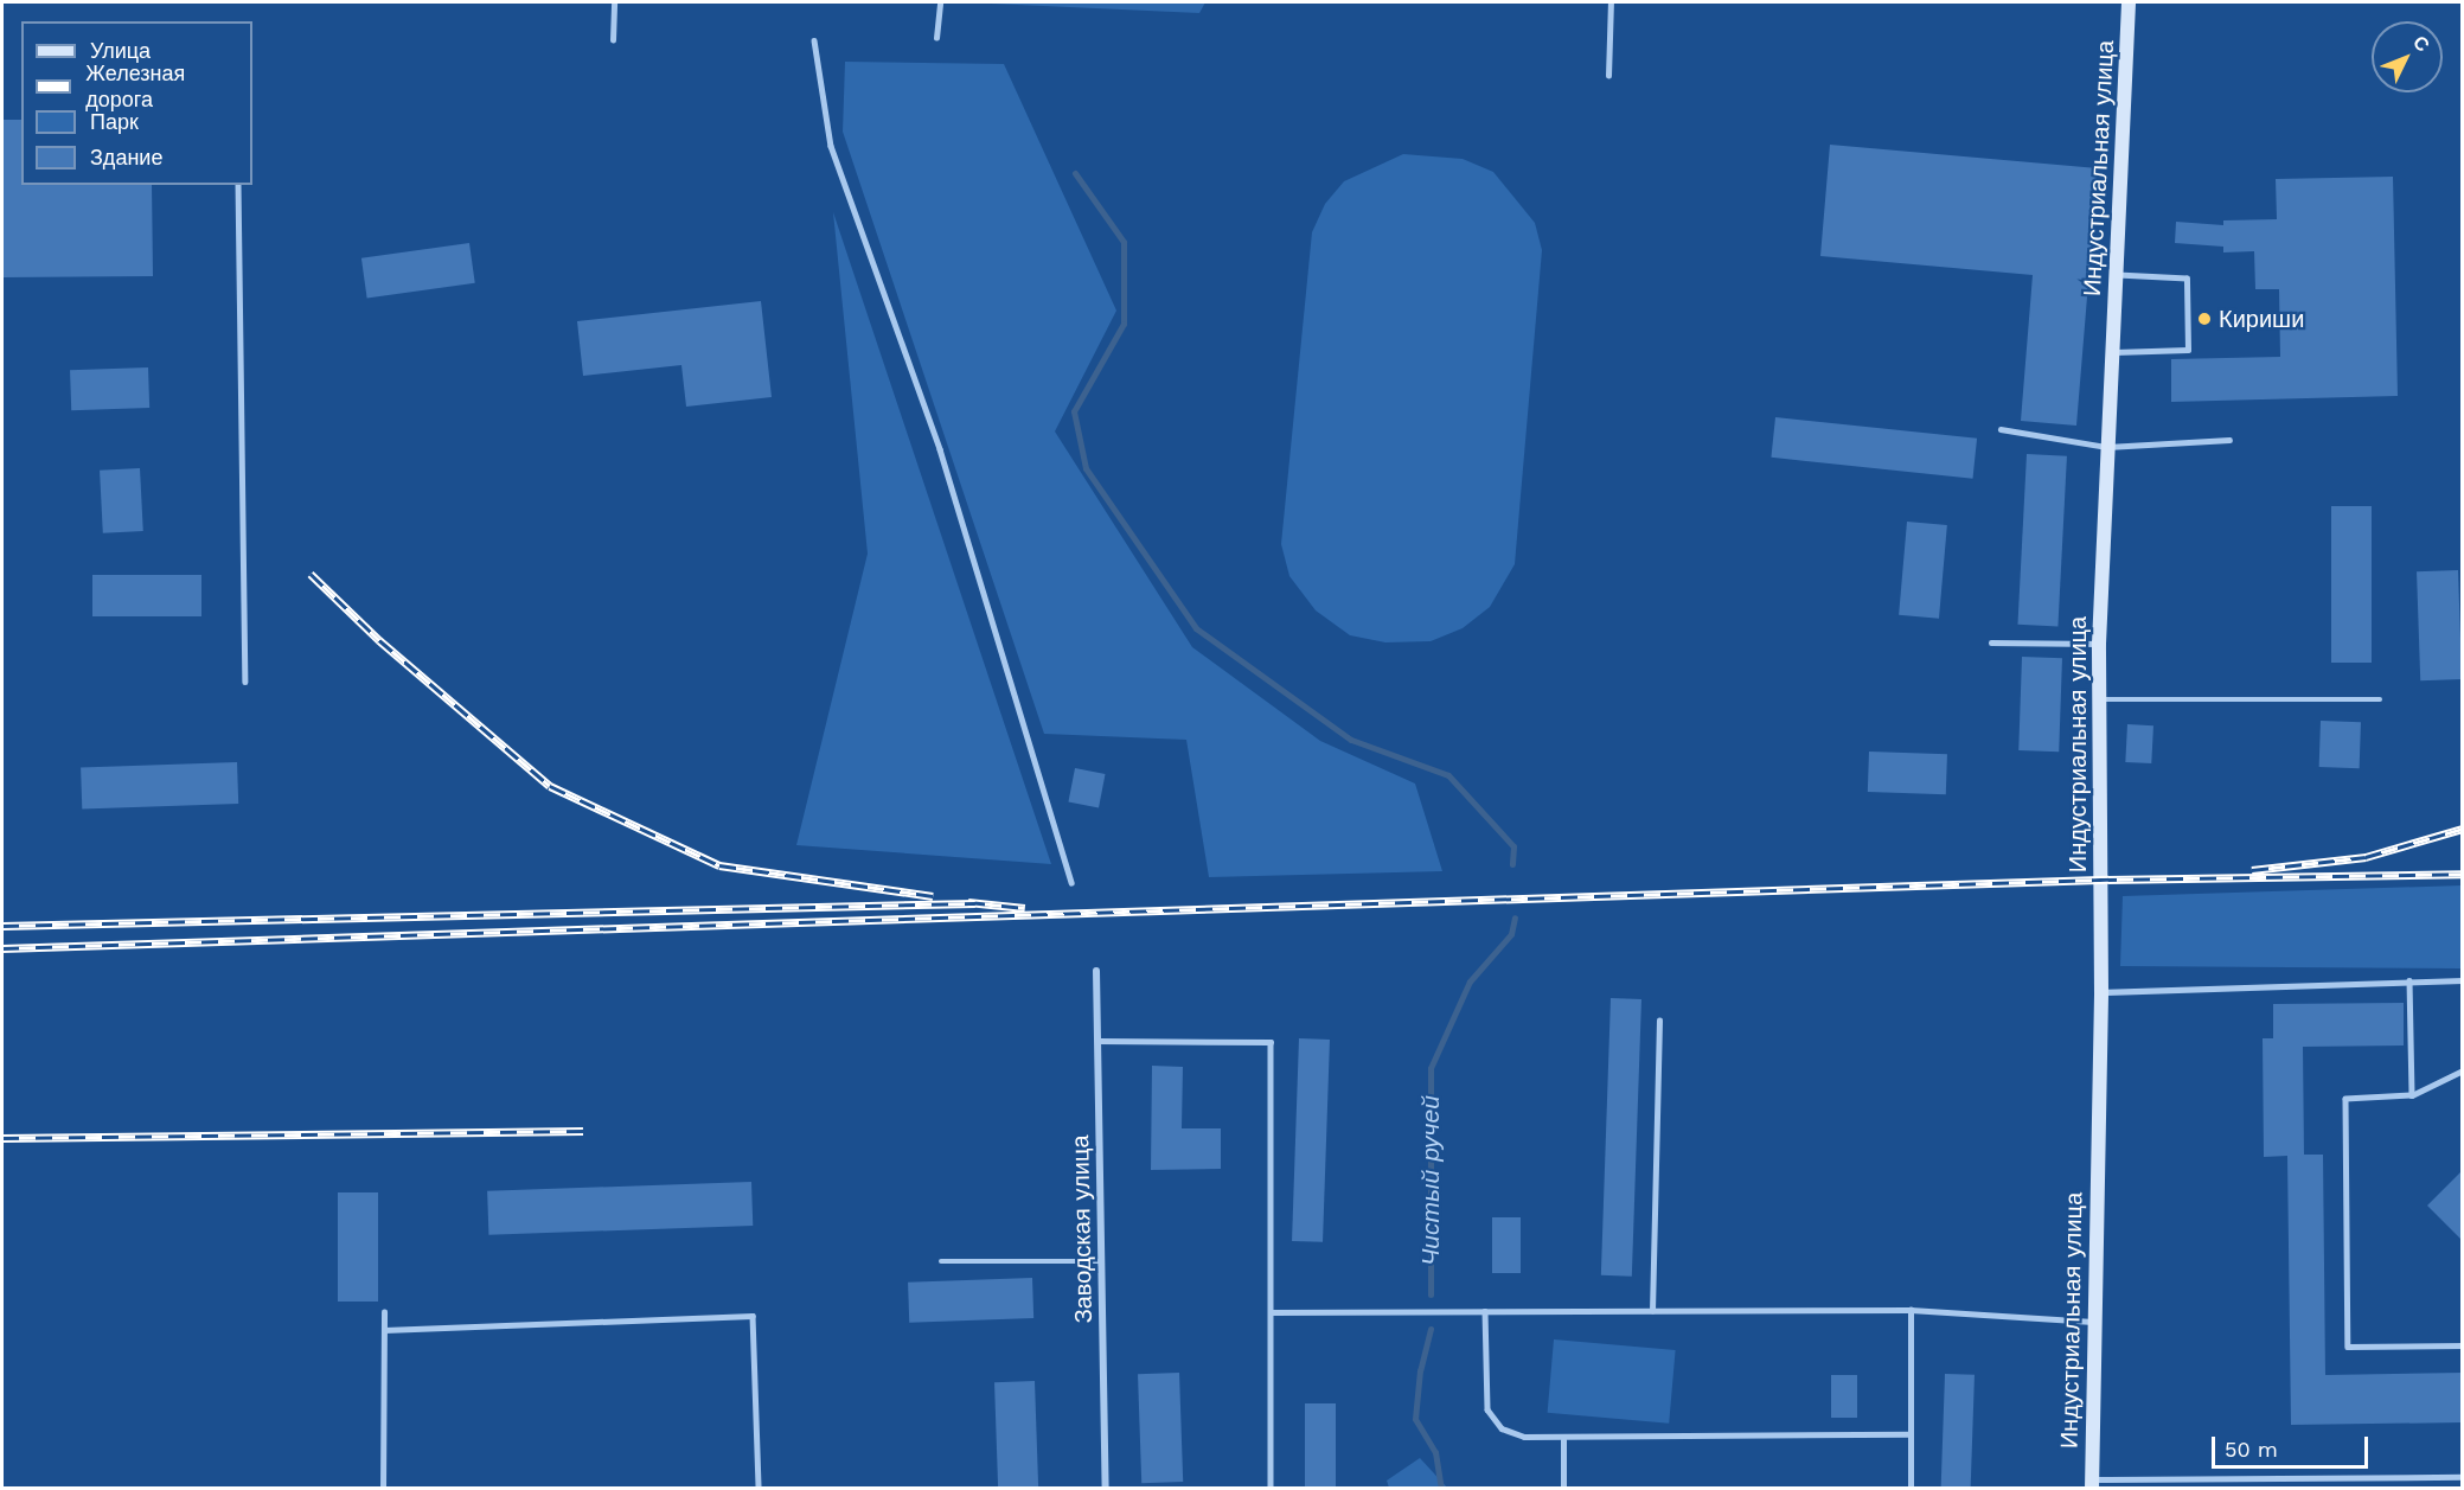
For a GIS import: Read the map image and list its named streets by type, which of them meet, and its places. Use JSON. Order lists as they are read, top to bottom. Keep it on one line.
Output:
{"streets":{"main road":["Индустриальная улица"],"street":["Заводская улица"]},"water":["Чистый ручей"],"places":["Кириши"],"legend":["Улица","Железная дорога","Парк","Здание"],"scale_bar":"50 m","north":"top right"}
